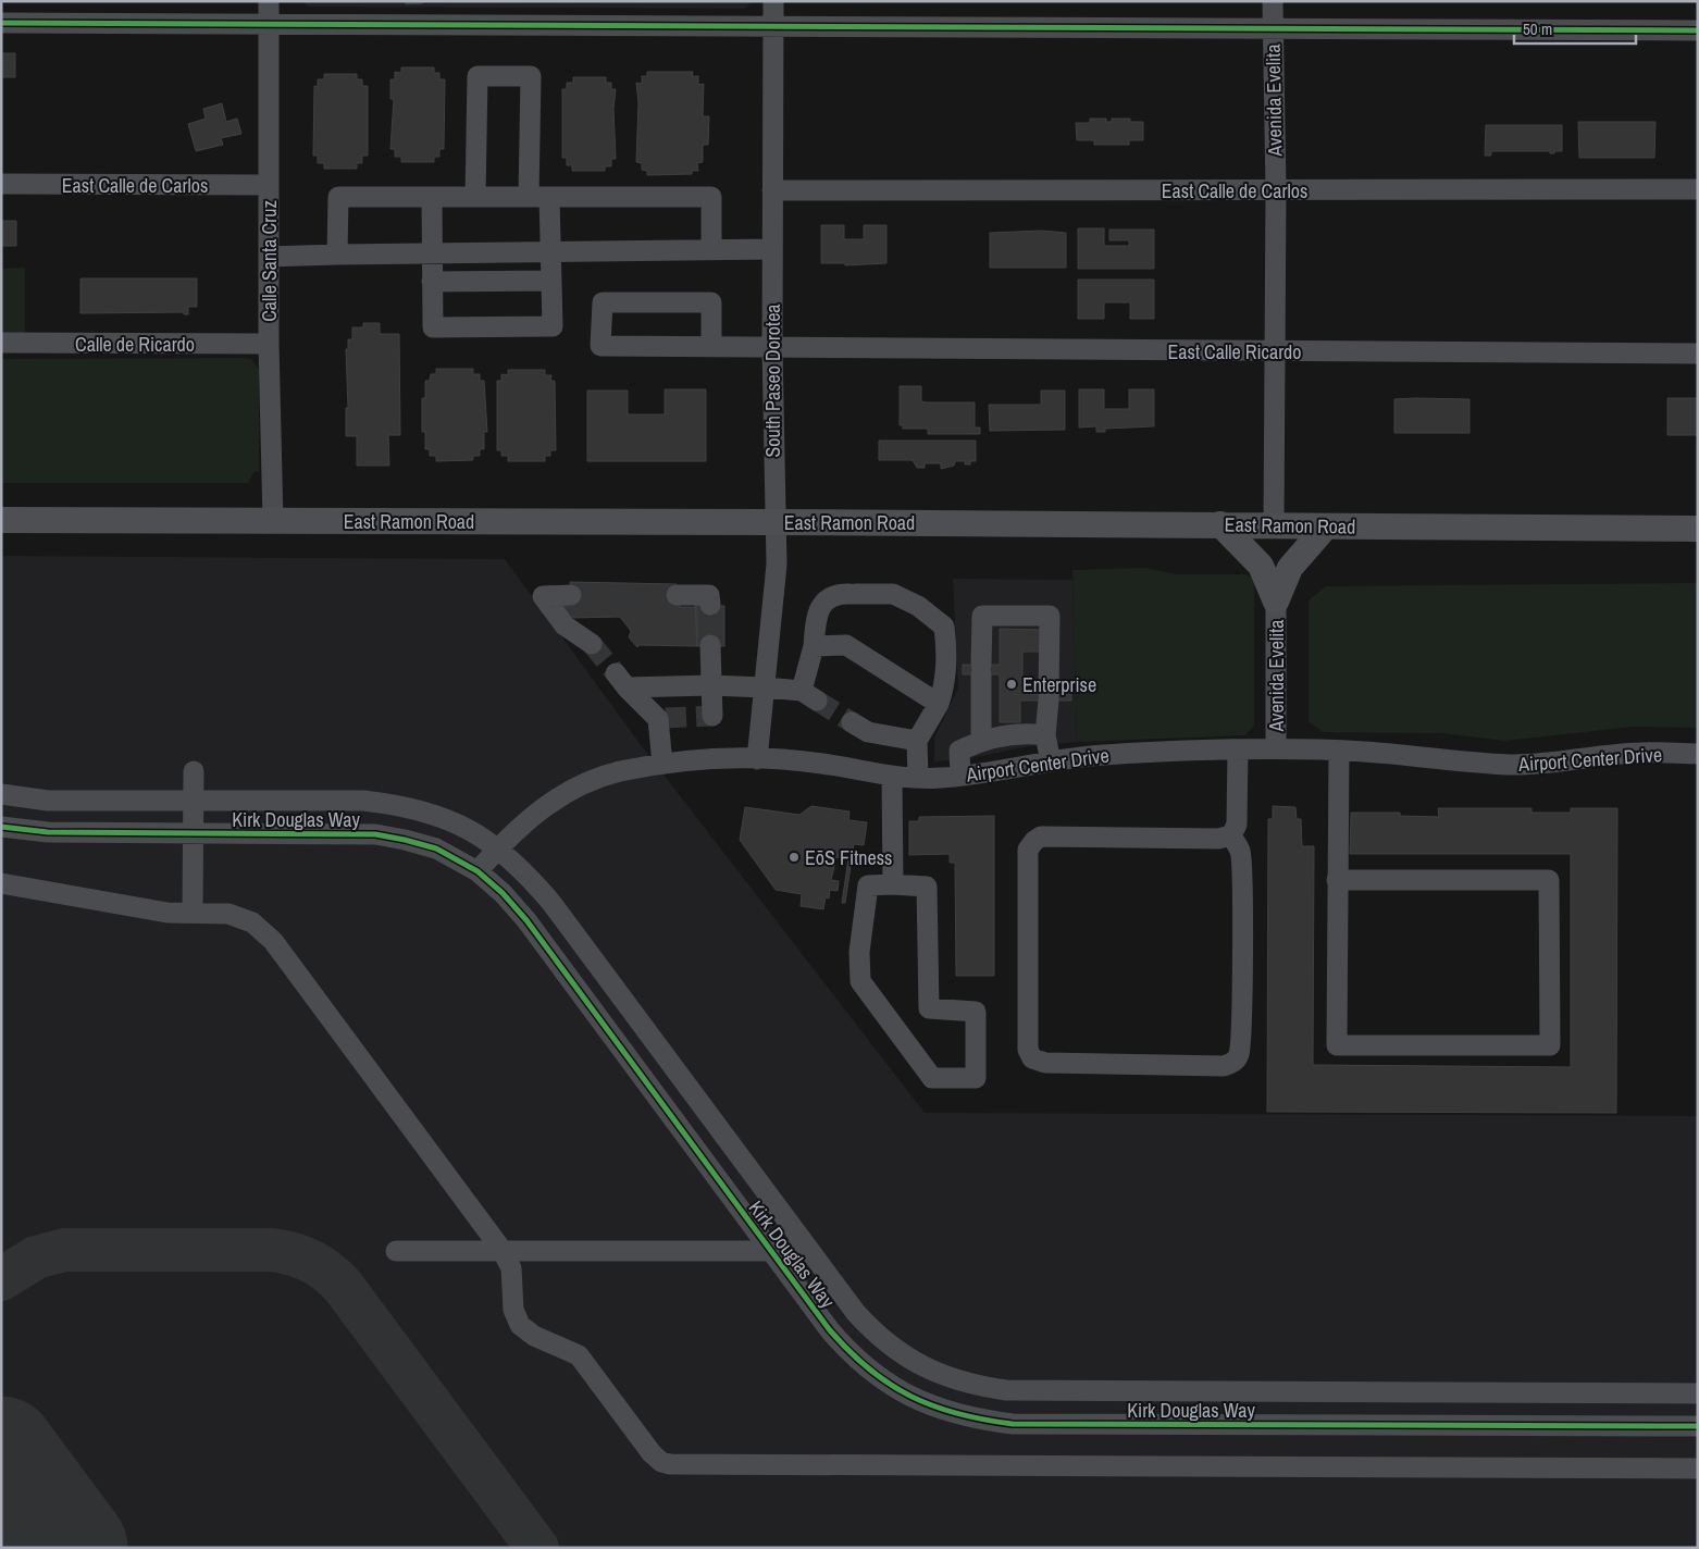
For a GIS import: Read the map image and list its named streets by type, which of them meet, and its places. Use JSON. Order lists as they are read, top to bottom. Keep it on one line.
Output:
{"streets":{"main road":["East Ramon Road"],"street":["Avenida Evelita","East Calle de Carlos","Calle Santa Cruz","Calle de Ricardo","East Calle Ricardo","South Paseo Dorotea","Airport Center Drive","Kirk Douglas Way"]},"crossings":[["Avenida Evelita","East Calle de Carlos"],["Avenida Evelita","East Calle Ricardo"],["Avenida Evelita","East Ramon Road"],["Avenida Evelita","Airport Center Drive"],["East Calle de Carlos","Calle Santa Cruz"],["East Calle de Carlos","South Paseo Dorotea"],["Calle Santa Cruz","Calle de Ricardo"],["Calle Santa Cruz","East Ramon Road"],["East Calle Ricardo","South Paseo Dorotea"],["South Paseo Dorotea","East Ramon Road"],["South Paseo Dorotea","Airport Center Drive"],["Airport Center Drive","Kirk Douglas Way"]],"places":["Enterprise","EōS Fitness"],"scale_bar":"50 m"}
